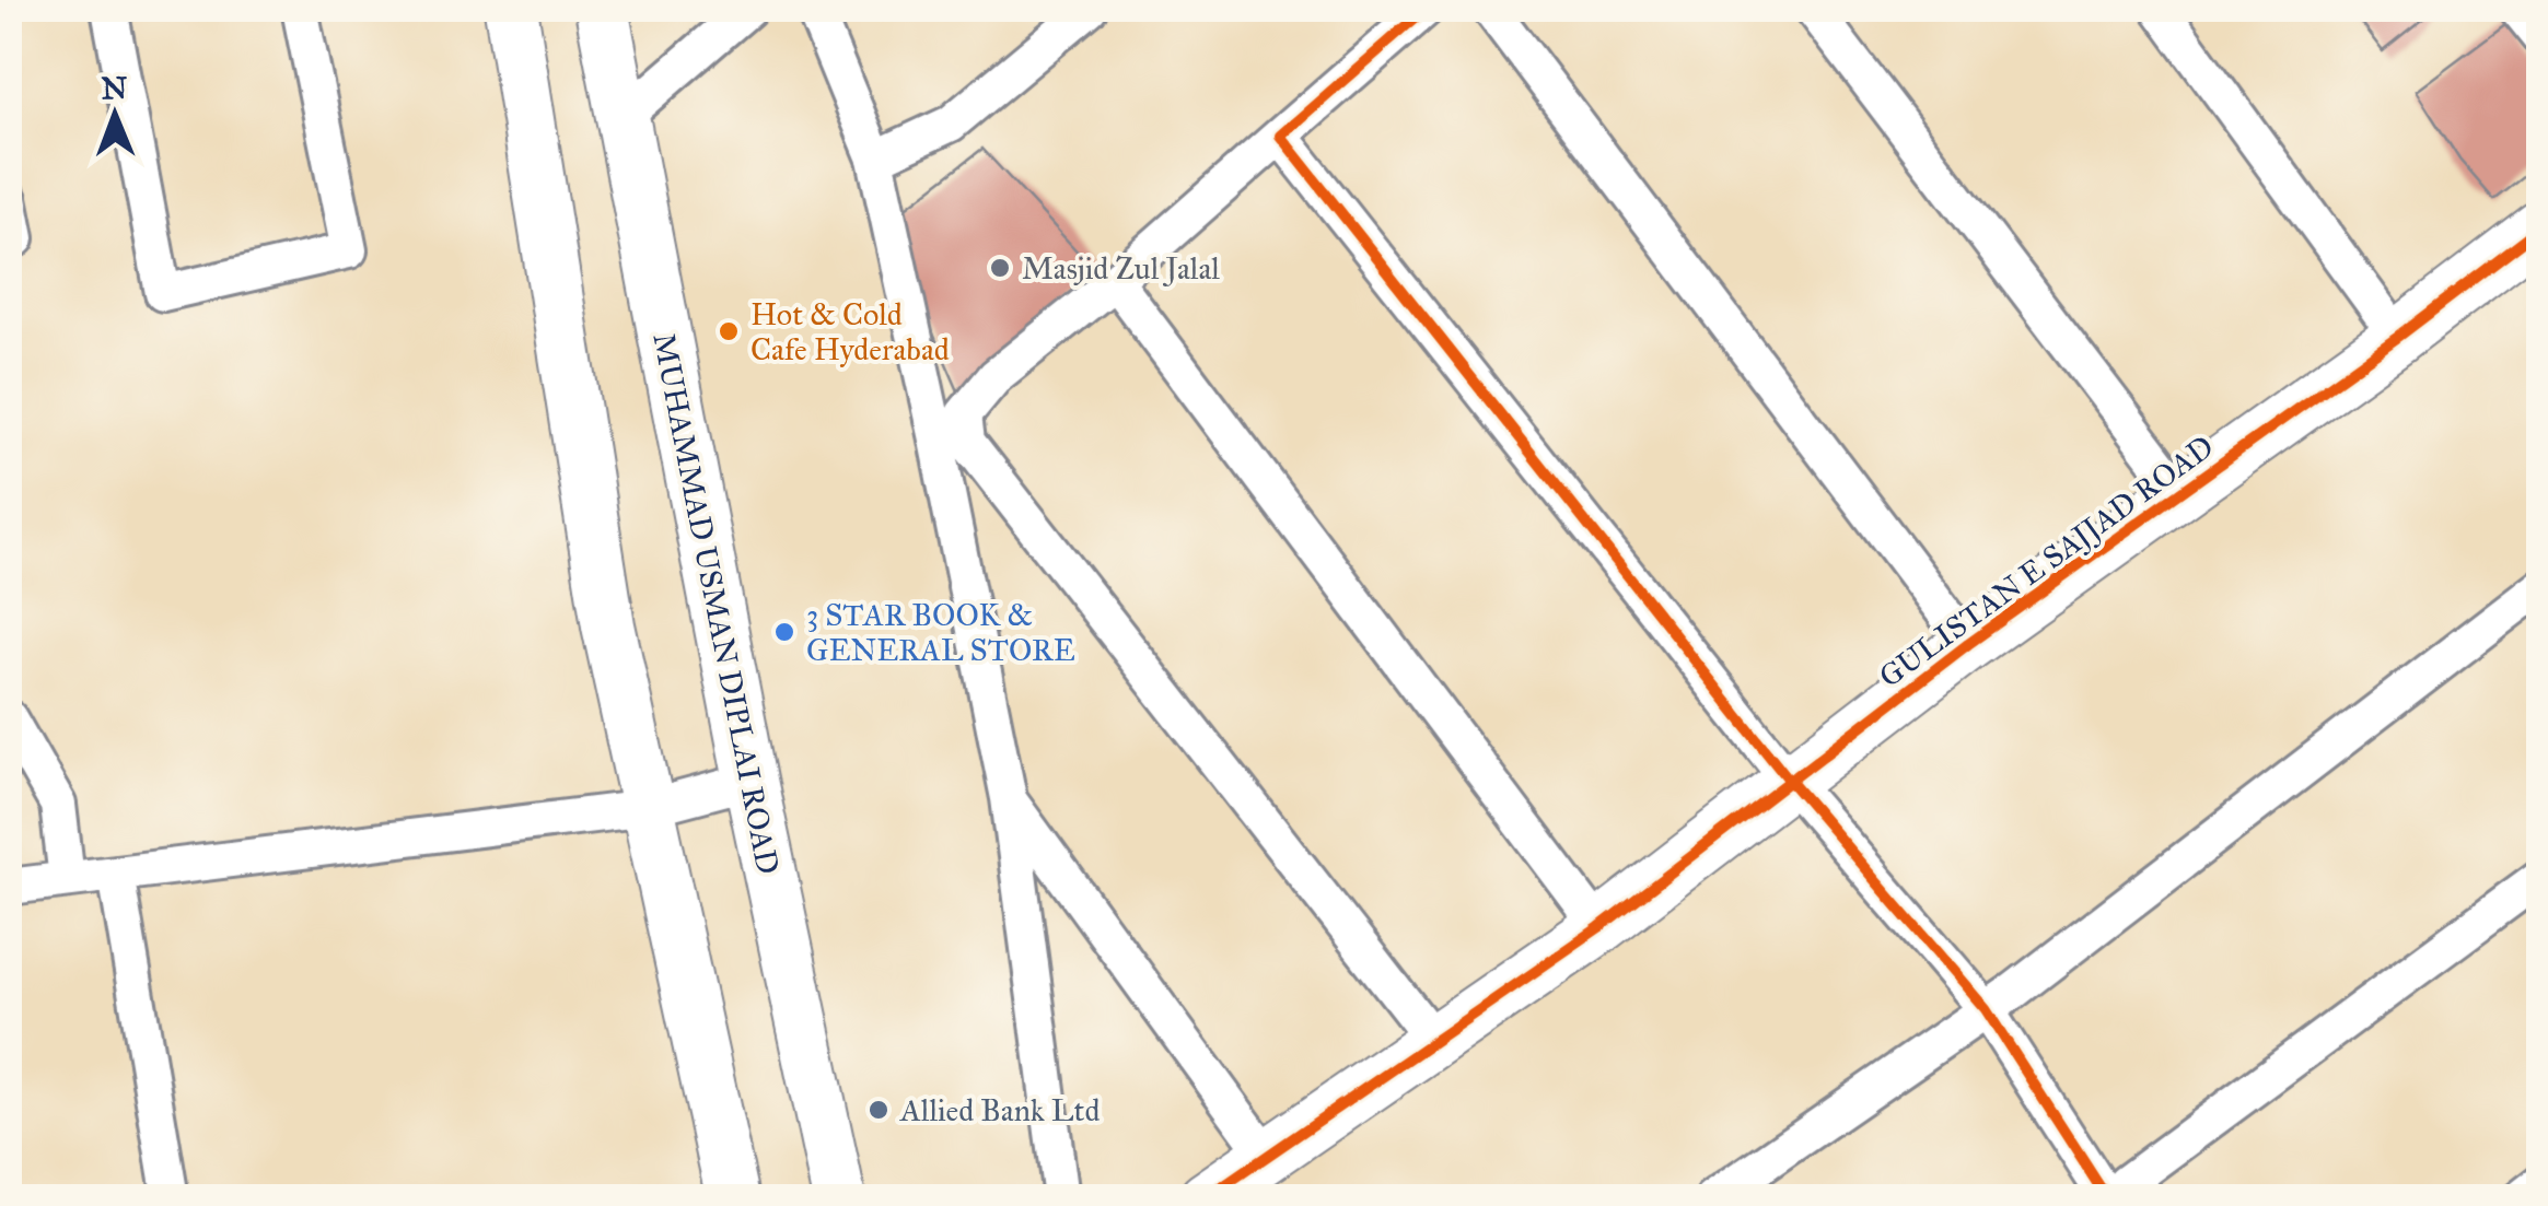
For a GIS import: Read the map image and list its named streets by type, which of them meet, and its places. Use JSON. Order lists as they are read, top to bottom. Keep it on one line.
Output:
{"streets":{"street":["GULISTAN E SAJJAD ROAD","MUHAMMAD USMAN DIPLAI ROAD"]},"places":["Masjid Zul Jalal","Hot & Cold Cafe Hyderabad","3 STAR BOOK & GENERAL STORE","Allied Bank Ltd"],"north":"top"}
